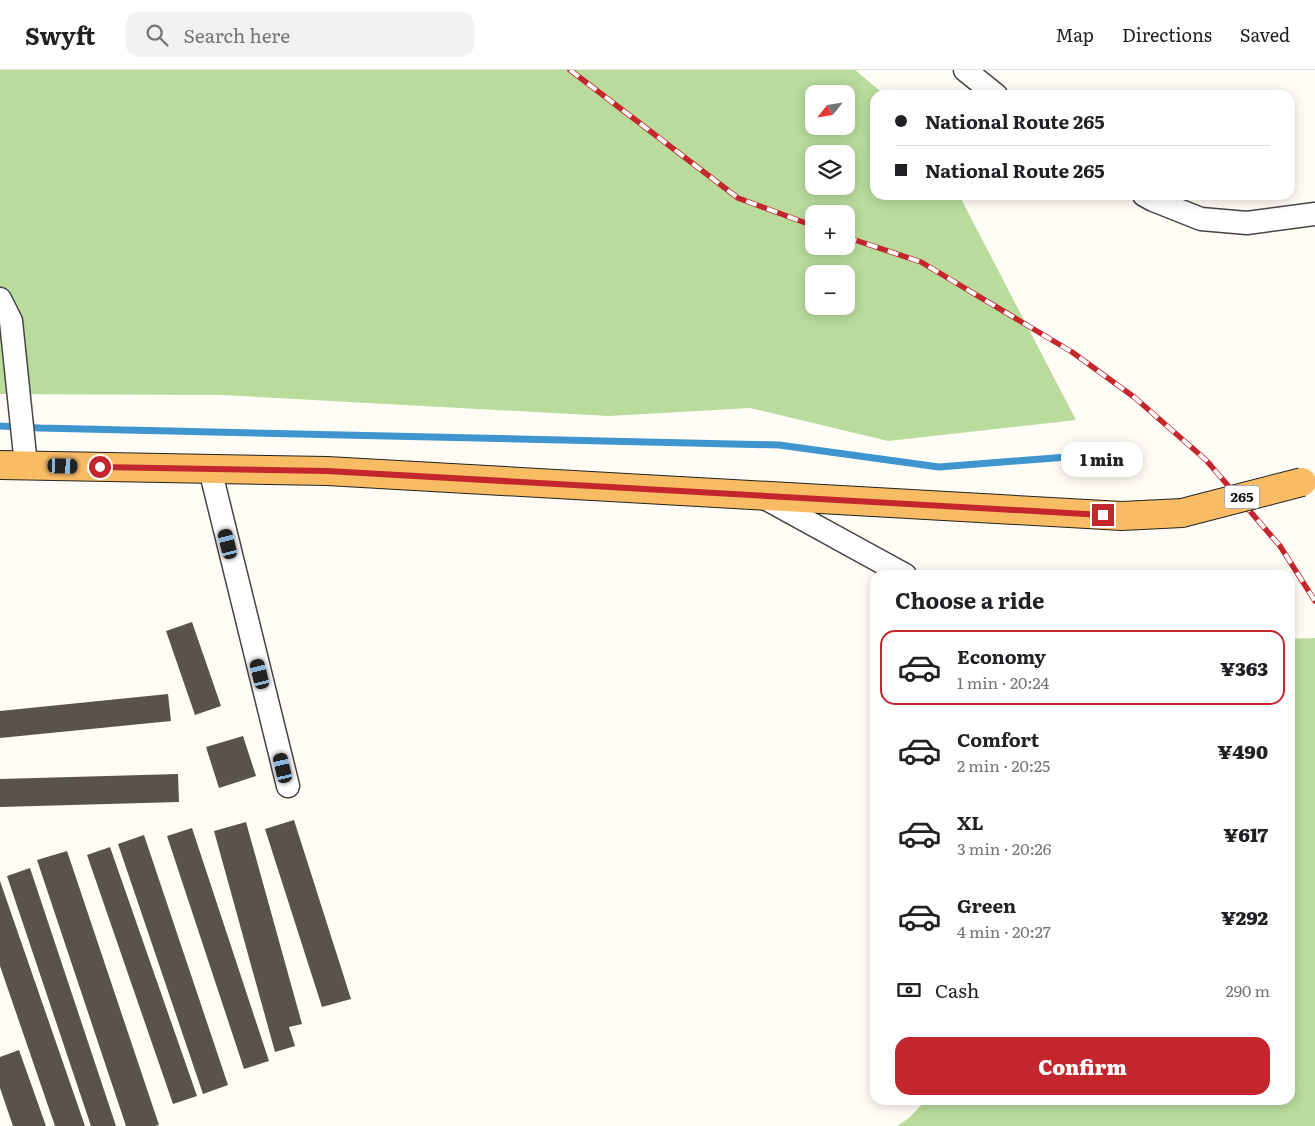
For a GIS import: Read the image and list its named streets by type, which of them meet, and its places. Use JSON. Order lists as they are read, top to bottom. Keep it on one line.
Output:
{"streets":{"highway":["265"]},"north":"bottom left","page":{"header":"Swyft","search":"Search here","nav":["Map","Directions","Saved"],"map_buttons":["+","−"],"banner":["National Route 265","National Route 265"],"bubble":"1 min","heading":"Choose a ride","list":[{"name":"Economy","note":"1 min · 20:24","value":"¥363"},{"name":"Comfort","note":"2 min · 20:25","value":"¥490"},{"name":"XL","note":"3 min · 20:26","value":"¥617"},{"name":"Green","note":"4 min · 20:27","value":"¥292"}],"pay":["Cash","290 m"],"buttons":"Confirm"}}
